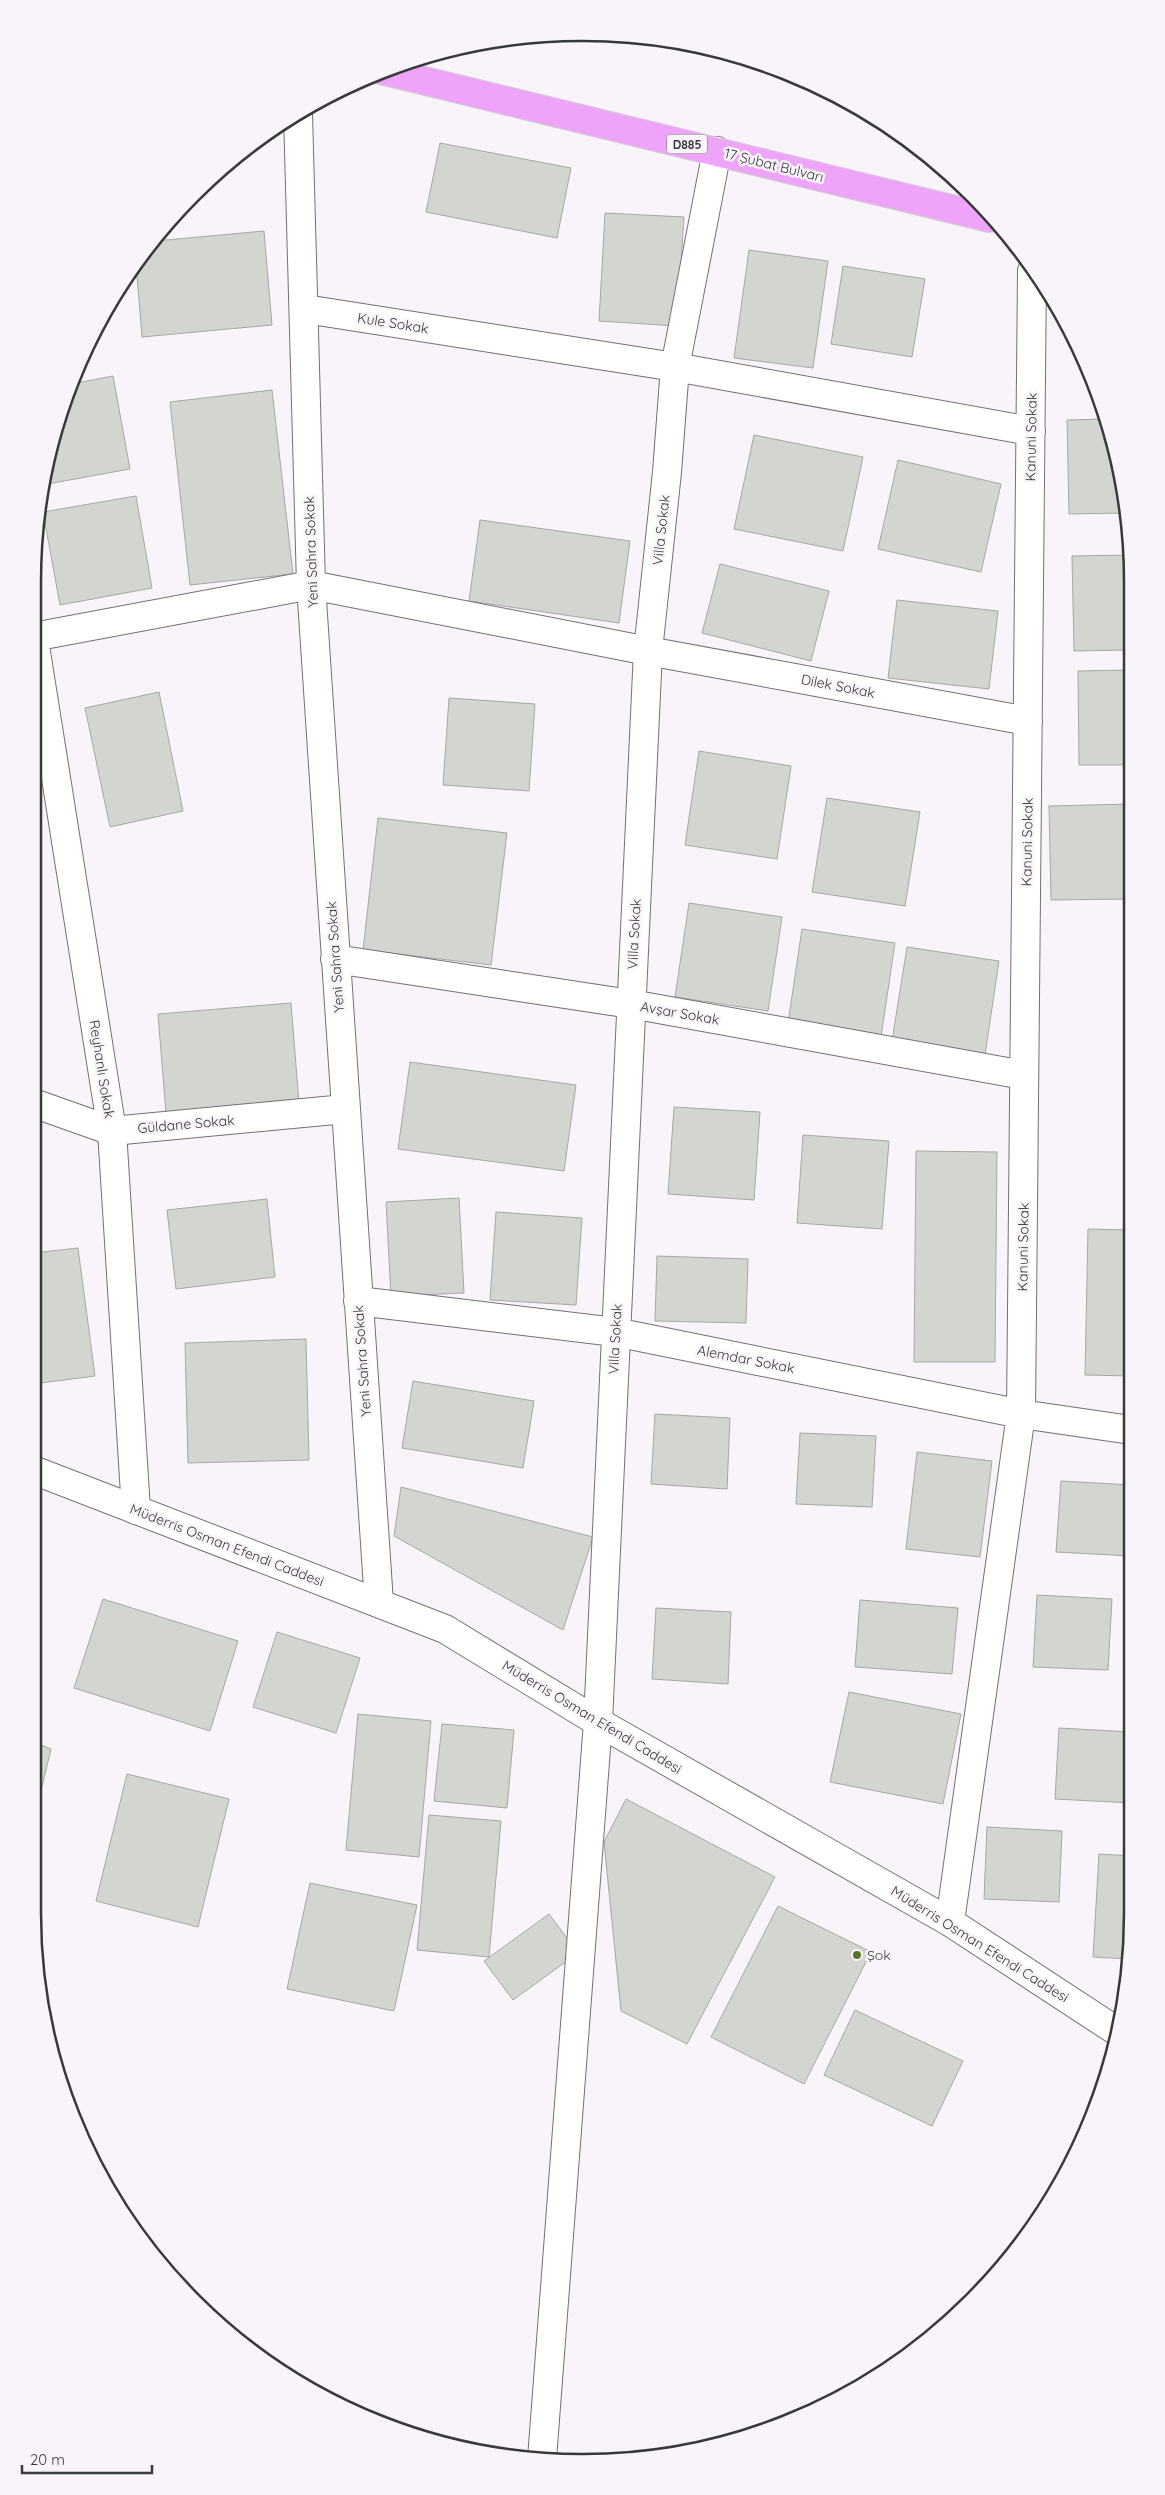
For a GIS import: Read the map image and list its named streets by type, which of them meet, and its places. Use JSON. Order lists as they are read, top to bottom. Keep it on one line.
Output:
{"streets":{"highway":["D885","17 Şubat Bulvarı"],"street":["Kule Sokak","Kanuni Sokak","Villa Sokak","Yeni Sahra Sokak","Dilek Sokak","Avşar Sokak","Reyhanlı Sokak","Güldane Sokak","Alemdar Sokak","Müderris Osman Efendi Caddesi"]},"crossings":[["17 Şubat Bulvarı","Villa Sokak"],["Kule Sokak","Kanuni Sokak"],["Kule Sokak","Villa Sokak"],["Kule Sokak","Yeni Sahra Sokak"],["Kanuni Sokak","Dilek Sokak"],["Kanuni Sokak","Avşar Sokak"],["Kanuni Sokak","Alemdar Sokak"],["Kanuni Sokak","Müderris Osman Efendi Caddesi"],["Villa Sokak","Dilek Sokak"],["Villa Sokak","Avşar Sokak"],["Villa Sokak","Alemdar Sokak"],["Villa Sokak","Müderris Osman Efendi Caddesi"],["Yeni Sahra Sokak","Dilek Sokak"],["Yeni Sahra Sokak","Avşar Sokak"],["Yeni Sahra Sokak","Güldane Sokak"],["Yeni Sahra Sokak","Alemdar Sokak"],["Yeni Sahra Sokak","Müderris Osman Efendi Caddesi"],["Reyhanlı Sokak","Güldane Sokak"],["Reyhanlı Sokak","Müderris Osman Efendi Caddesi"]],"places":["Şok"],"scale_bar":"20 m"}
